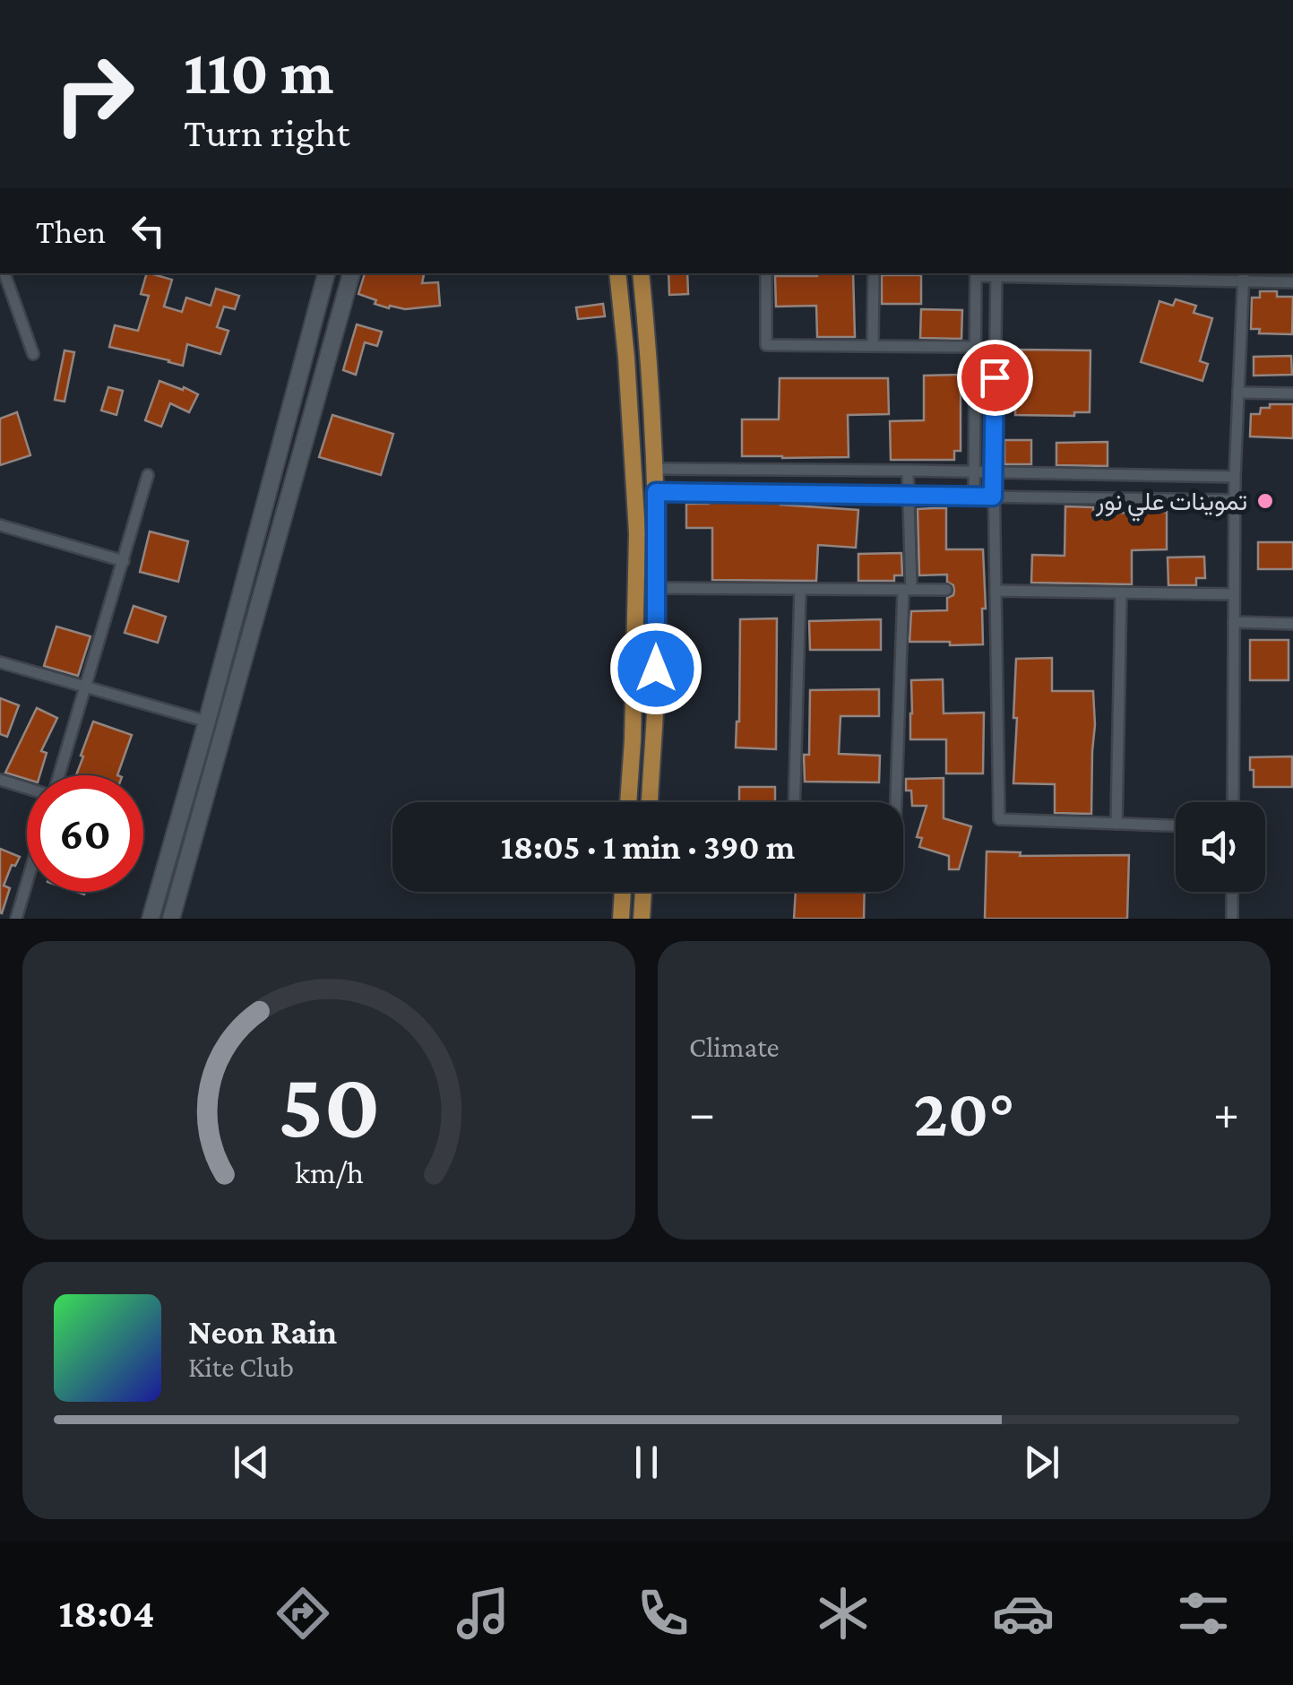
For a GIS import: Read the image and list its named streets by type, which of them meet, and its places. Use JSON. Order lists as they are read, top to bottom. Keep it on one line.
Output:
{"places":["تموينات علي نور"],"page":{"turn":["110 m","Turn right"],"then":"Then","limit":"60","trip":"18:05 · 1 min · 390 m","tile":"Climate","heat":["−","20°","+"],"song":["Neon Rain","Kite Club"],"tabs":"18:04","gauge":["50","km/h"]}}
